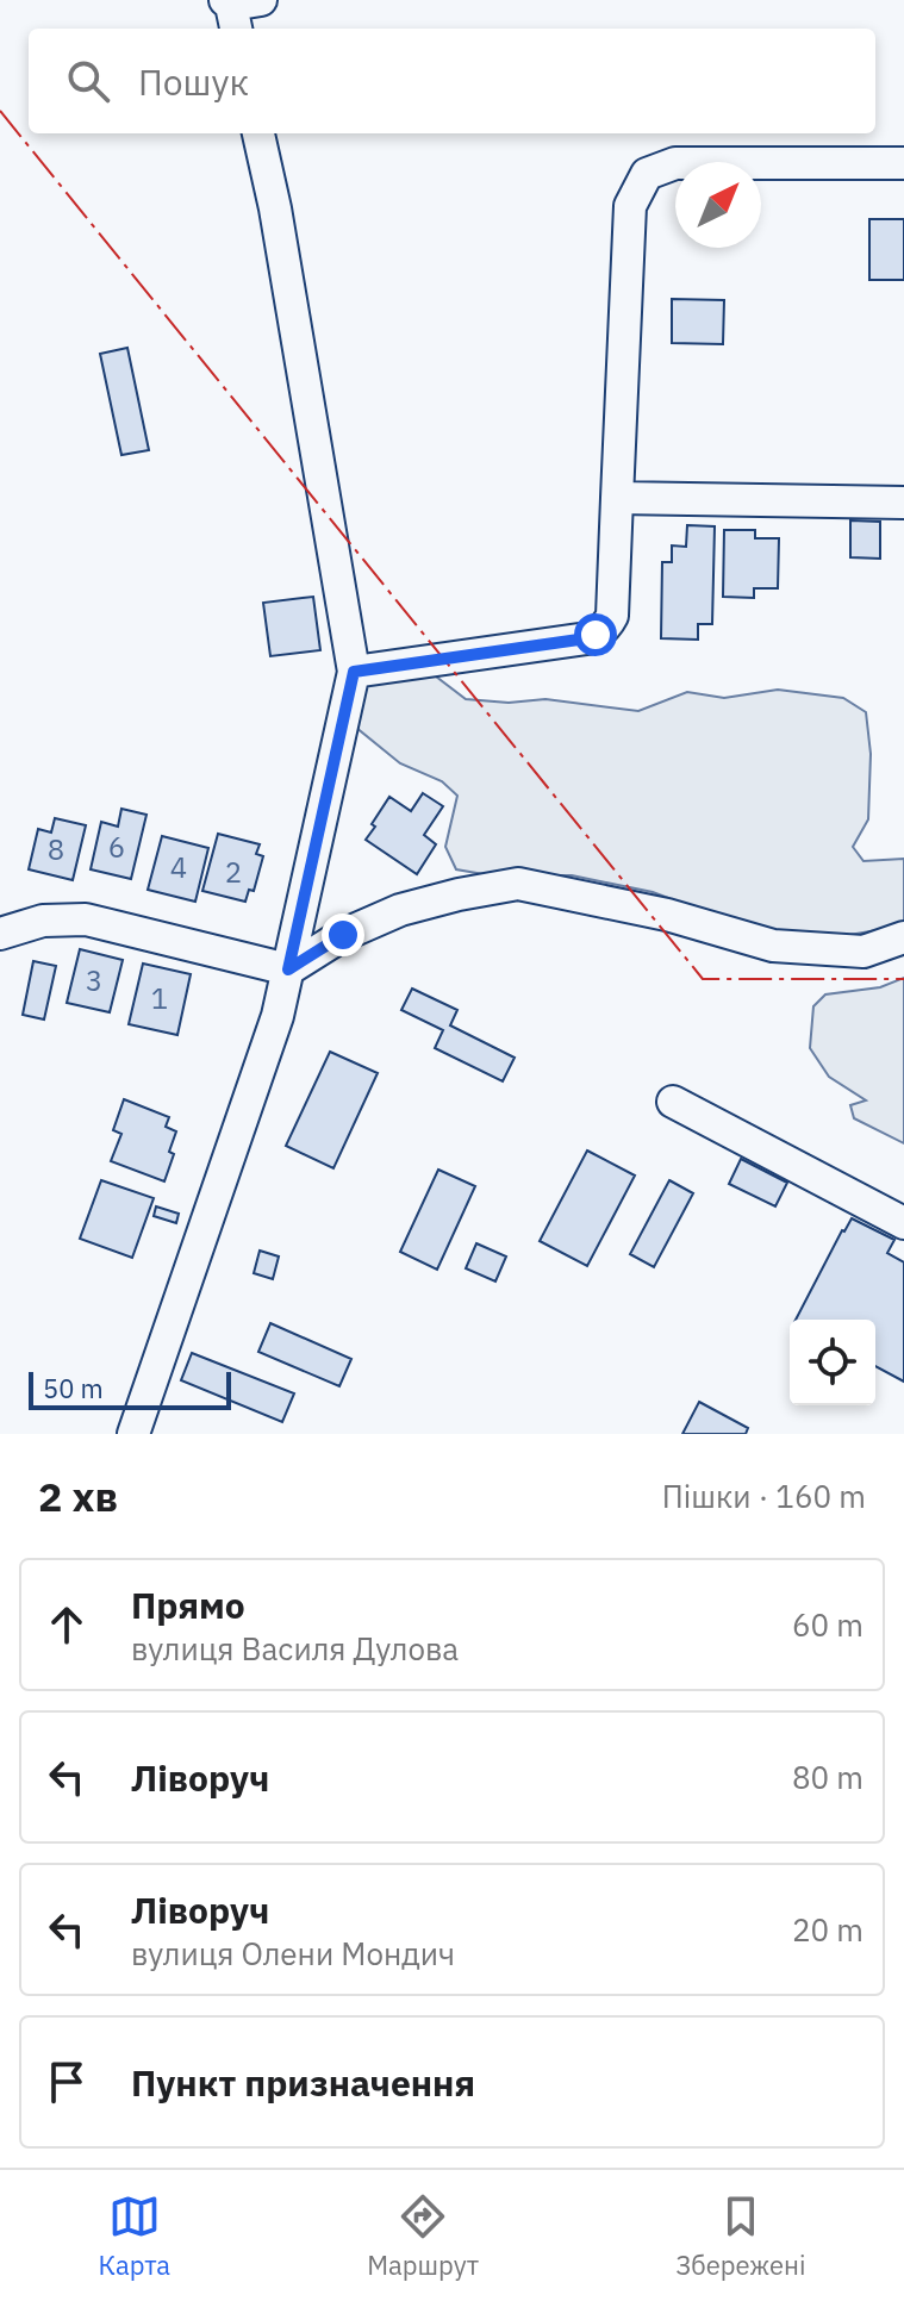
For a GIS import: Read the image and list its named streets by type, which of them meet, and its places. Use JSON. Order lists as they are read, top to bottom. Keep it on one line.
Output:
{"house_numbers":["6","8","4","2","3","1"],"scale_bar":"50 m","north":"top right","page":{"search":"Пошук","scale":"50 m","heading":["2 хв","Пішки · 160 m"],"list":[["Прямо","вулиця Василя Дулова","60 m"],["Ліворуч","80 m"],["Ліворуч","вулиця Олени Мондич","20 m"],"Пункт призначення"],"nav":["Карта","Маршрут","Збережені"]}}
